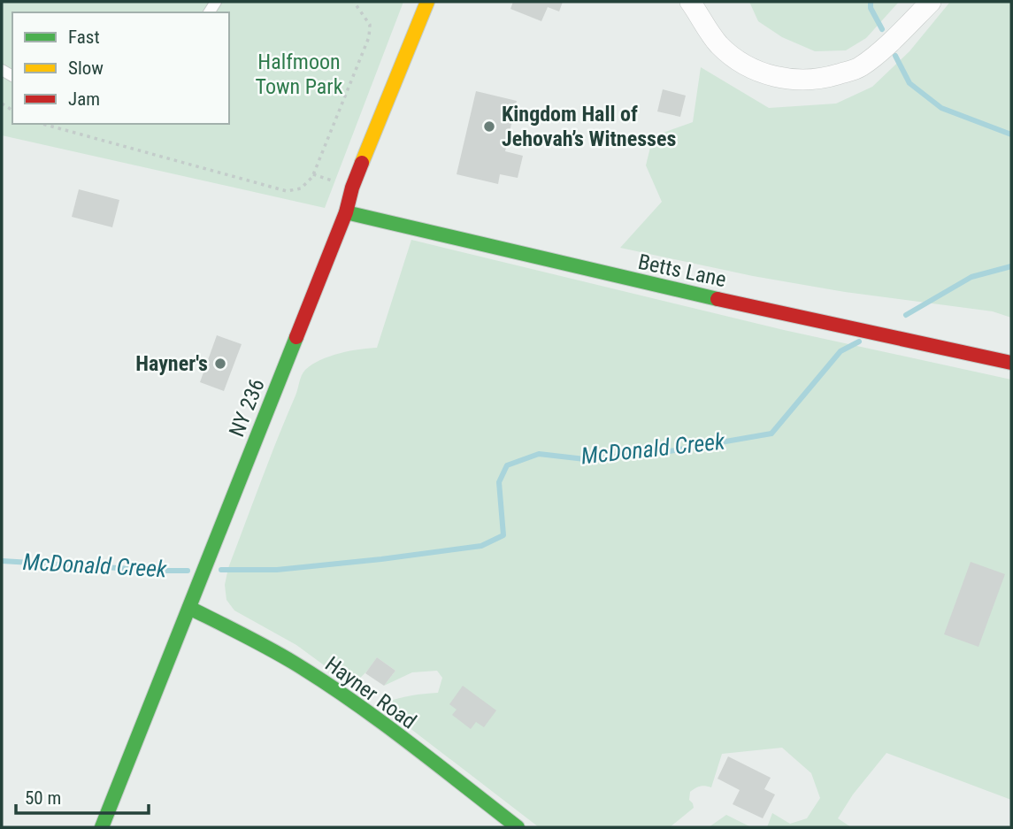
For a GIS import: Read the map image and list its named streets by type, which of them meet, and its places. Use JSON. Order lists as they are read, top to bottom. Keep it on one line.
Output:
{"streets":{"street":["Betts Lane","NY 236","Hayner Road"]},"crossings":[["Betts Lane","NY 236"],["NY 236","Hayner Road"]],"water":["McDonald Creek"],"parks":["Halfmoon Town Park"],"places":["Kingdom Hall of Jehovah’s Witnesses","Hayner's"],"legend":["Fast","Slow","Jam"],"scale_bar":"50 m"}
